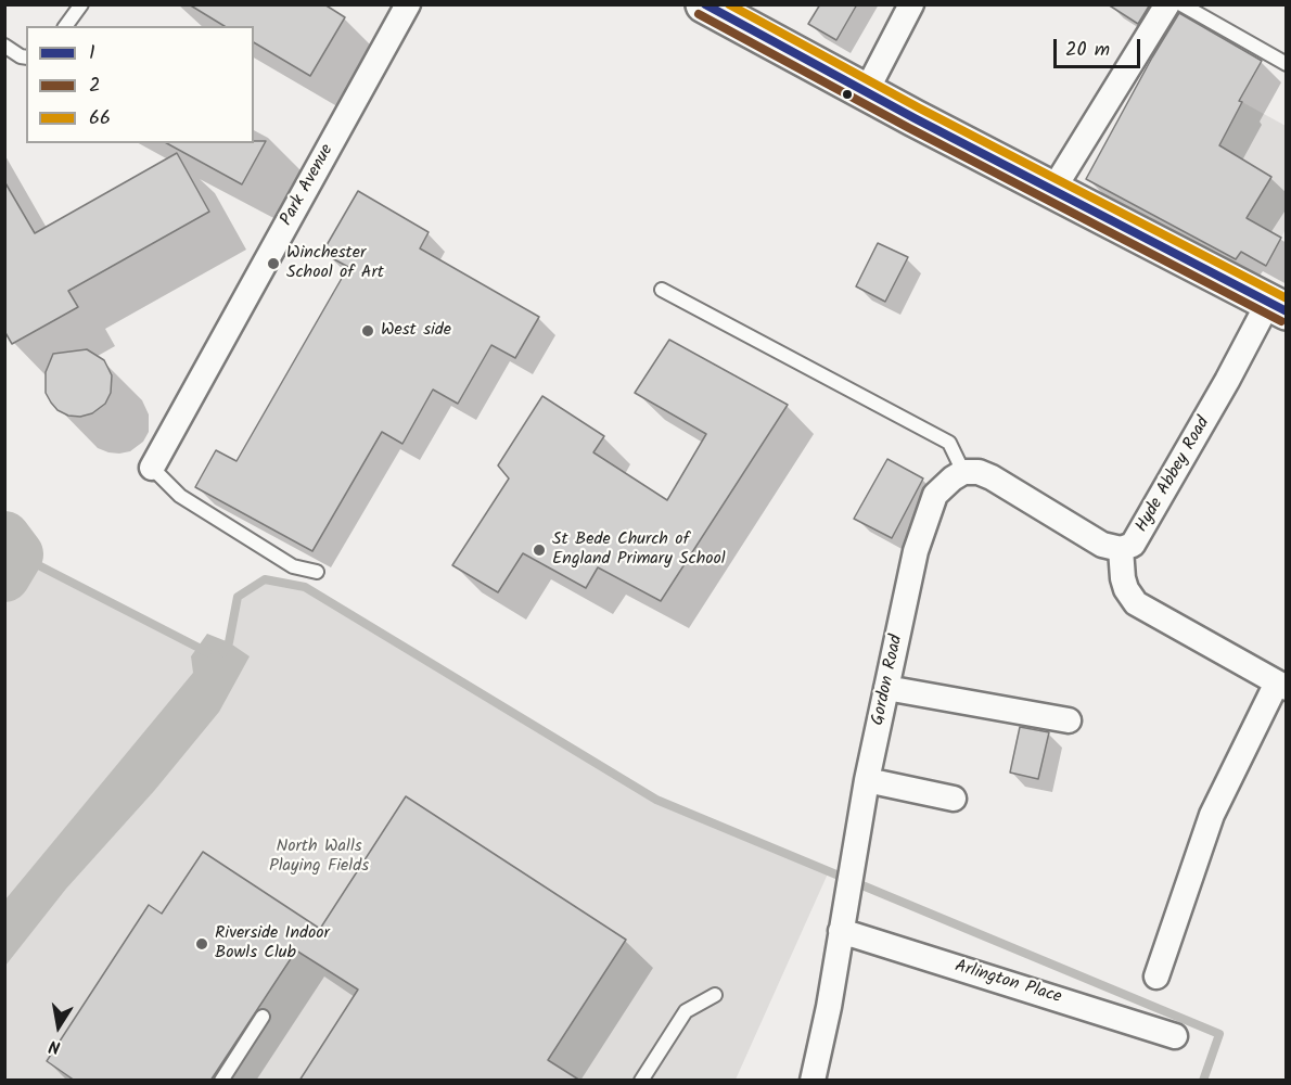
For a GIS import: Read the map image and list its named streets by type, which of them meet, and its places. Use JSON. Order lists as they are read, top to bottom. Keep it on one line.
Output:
{"streets":{"street":["Park Avenue","Hyde Abbey Road","Gordon Road","Arlington Place"]},"crossings":[["Gordon Road","Arlington Place"]],"parks":["North Walls Playing Fields"],"places":["Winchester School of Art","West side","St Bede Church of England Primary School","Riverside Indoor Bowls Club"],"lines":["transit line 1","transit line 66","transit line 2"],"legend":["1","2","66"],"scale_bar":"20 m","north":"bottom"}
